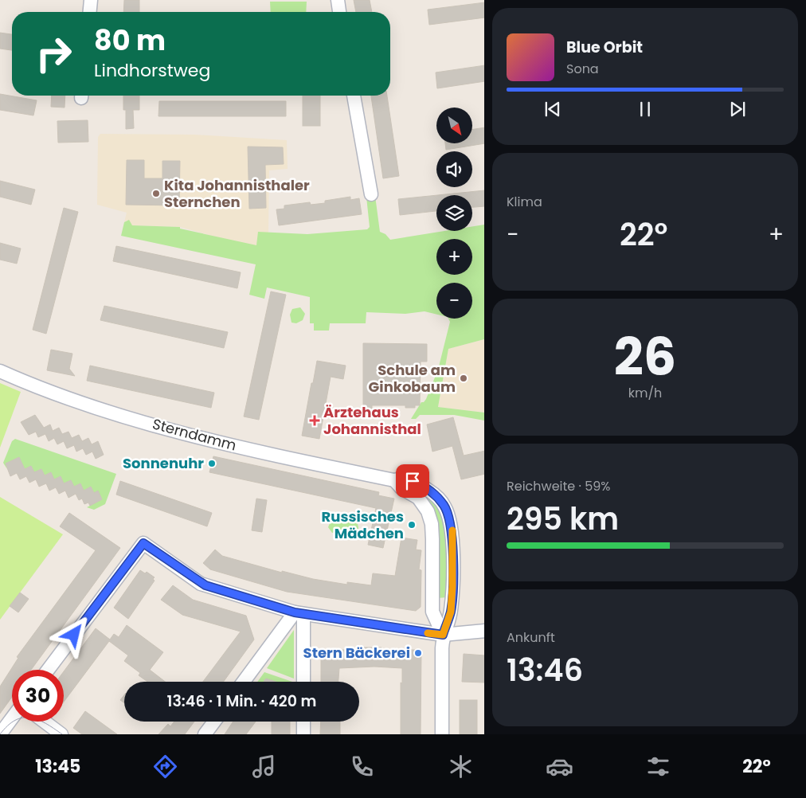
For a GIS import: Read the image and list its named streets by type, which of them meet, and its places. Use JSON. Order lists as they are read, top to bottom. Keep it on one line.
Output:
{"streets":{"street":["Sterndamm"]},"places":{"other":["Kita Johannisthaler Sternchen","Schule am Ginkobaum","Sonnenuhr","Russisches Mädchen","Stern Bäckerei"],"health":["Ärztehaus Johannisthal"]},"north":"bottom right","page":{"turn":["80 m","Lindhorstweg"],"song":["Blue Orbit","Sona"],"map_buttons":["+","−"],"tile":["Klima",["26","km/h"],["Reichweite · 59%","295 km"],["Ankunft","13:46"]],"heat":["−","22°","+"],"limit":"30","trip":"13:46 · 1 Min. · 420 m","tabs":["13:45","22°"]}}
